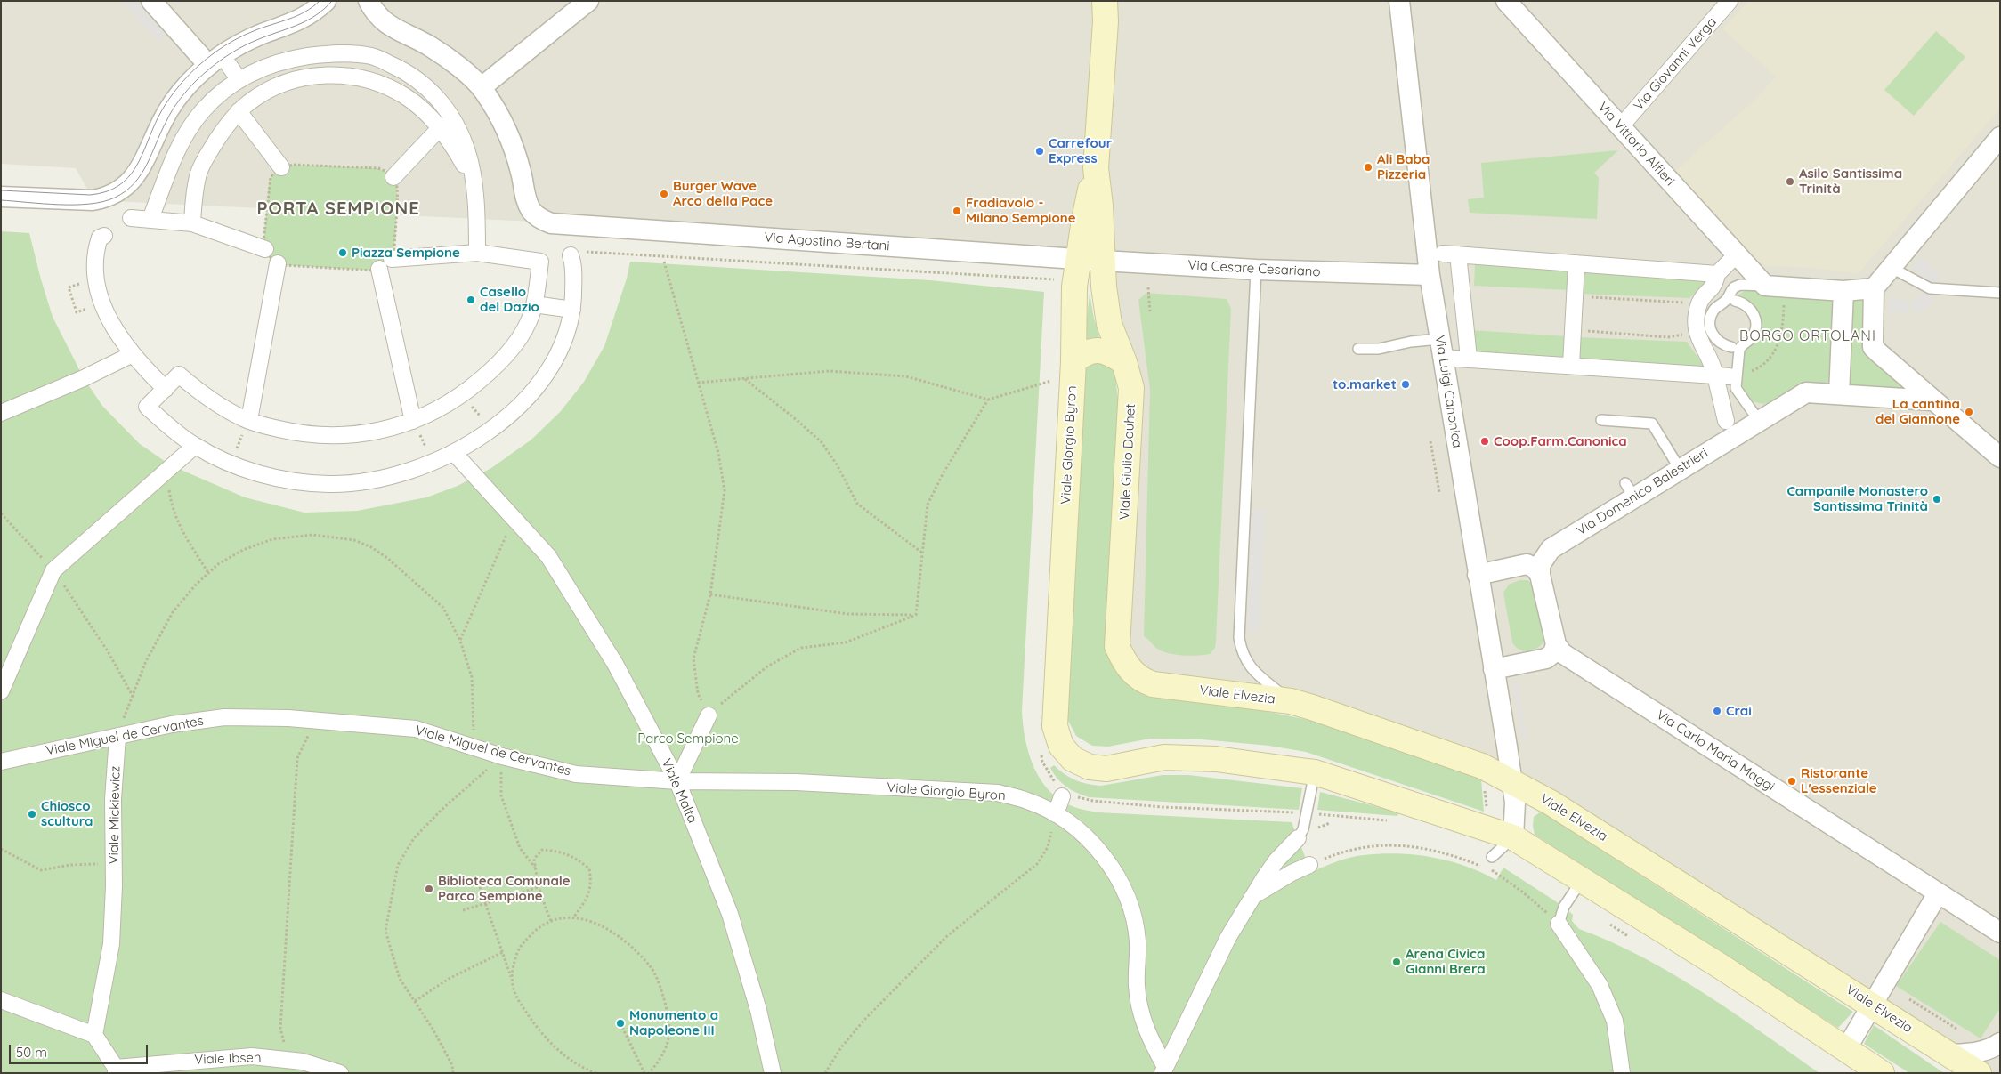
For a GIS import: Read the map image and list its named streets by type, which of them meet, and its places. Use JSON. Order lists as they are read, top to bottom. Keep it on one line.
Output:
{"streets":{"main road":["Viale Giorgio Byron","Viale Giulio Douhet","Viale Elvezia"],"street":["Via Giovanni Verga","Via Vittorio Alfieri","Via Agostino Bertani","Via Cesare Cesariano","Via Luigi Canonica","Via Domenico Balestrieri","Viale Miguel de Cervantes","Via Carlo Maria Maggi","Viale Malta","Viale Mickiewicz","Viale Ibsen"]},"crossings":[["Via Giovanni Verga","Via Vittorio Alfieri"],["Via Agostino Bertani","Via Cesare Cesariano"],["Via Agostino Bertani","Viale Giorgio Byron"],["Via Cesare Cesariano","Via Luigi Canonica"],["Via Cesare Cesariano","Viale Giorgio Byron"],["Via Cesare Cesariano","Viale Giulio Douhet"],["Via Luigi Canonica","Viale Elvezia"],["Viale Giorgio Byron","Viale Giulio Douhet"],["Viale Giorgio Byron","Viale Miguel de Cervantes"],["Viale Giorgio Byron","Viale Malta"],["Viale Giulio Douhet","Viale Elvezia"],["Viale Miguel de Cervantes","Viale Malta"],["Viale Miguel de Cervantes","Viale Mickiewicz"]],"districts":["PORTA SEMPIONE","BORGO ORTOLANI"],"parks":["Parco Sempione"],"places":["Carrefour Express","Ali Baba Pizzeria","Asilo Santissima Trinità","Burger Wave Arco della Pace","Fradiavolo - Milano Sempione","Piazza Sempione","Casello del Dazio","to.market","La cantina del Giannone","Coop.Farm.Canonica","Campanile Monastero Santissima Trinità","Crai","Ristorante L'essenziale","Chiosco scultura","Biblioteca Comunale Parco Sempione","Arena Civica Gianni Brera","Monumento a Napoleone III"],"scale_bar":"50 m"}
